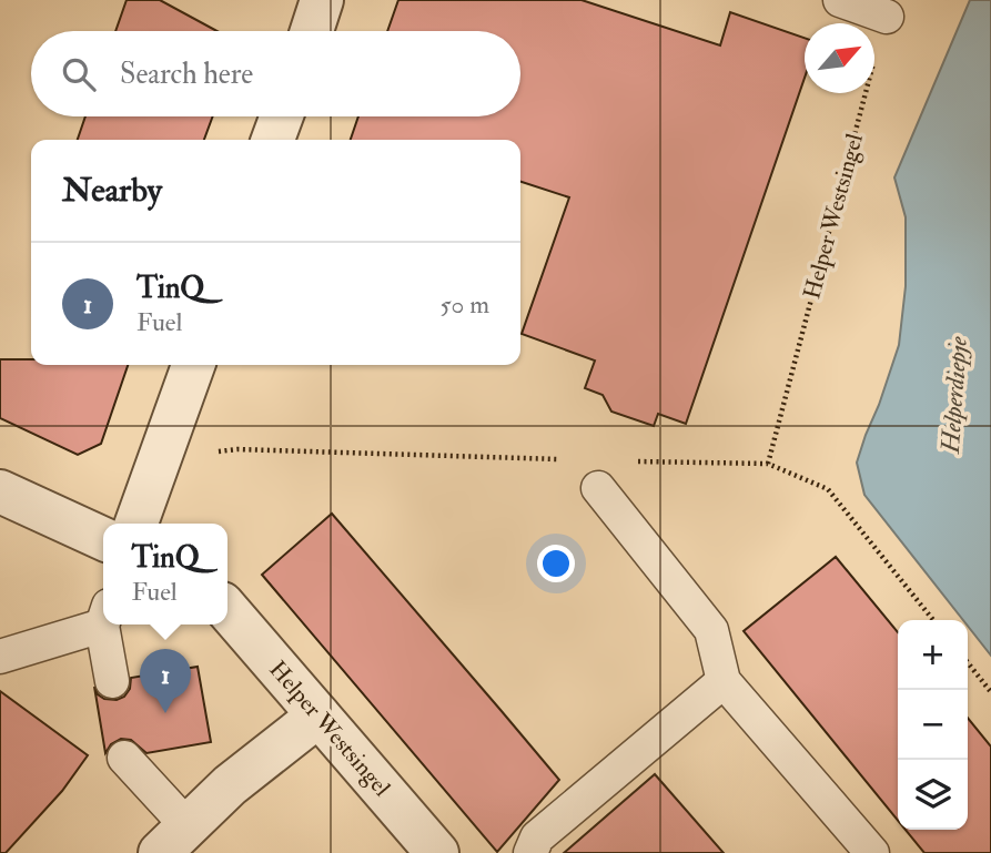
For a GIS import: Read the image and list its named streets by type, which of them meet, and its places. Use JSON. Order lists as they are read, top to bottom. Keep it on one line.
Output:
{"streets":{"street":["Helper Westsingel"]},"water":["Helperdiepje"],"north":"top right","page":{"search":"Search here","heading":"Nearby","list":[{"mark":"1","name":"TinQ","note":"Fuel","value":"50 m"}],"popup":["TinQ","Fuel"],"map_buttons":["+","−"],"pins":"1"}}
